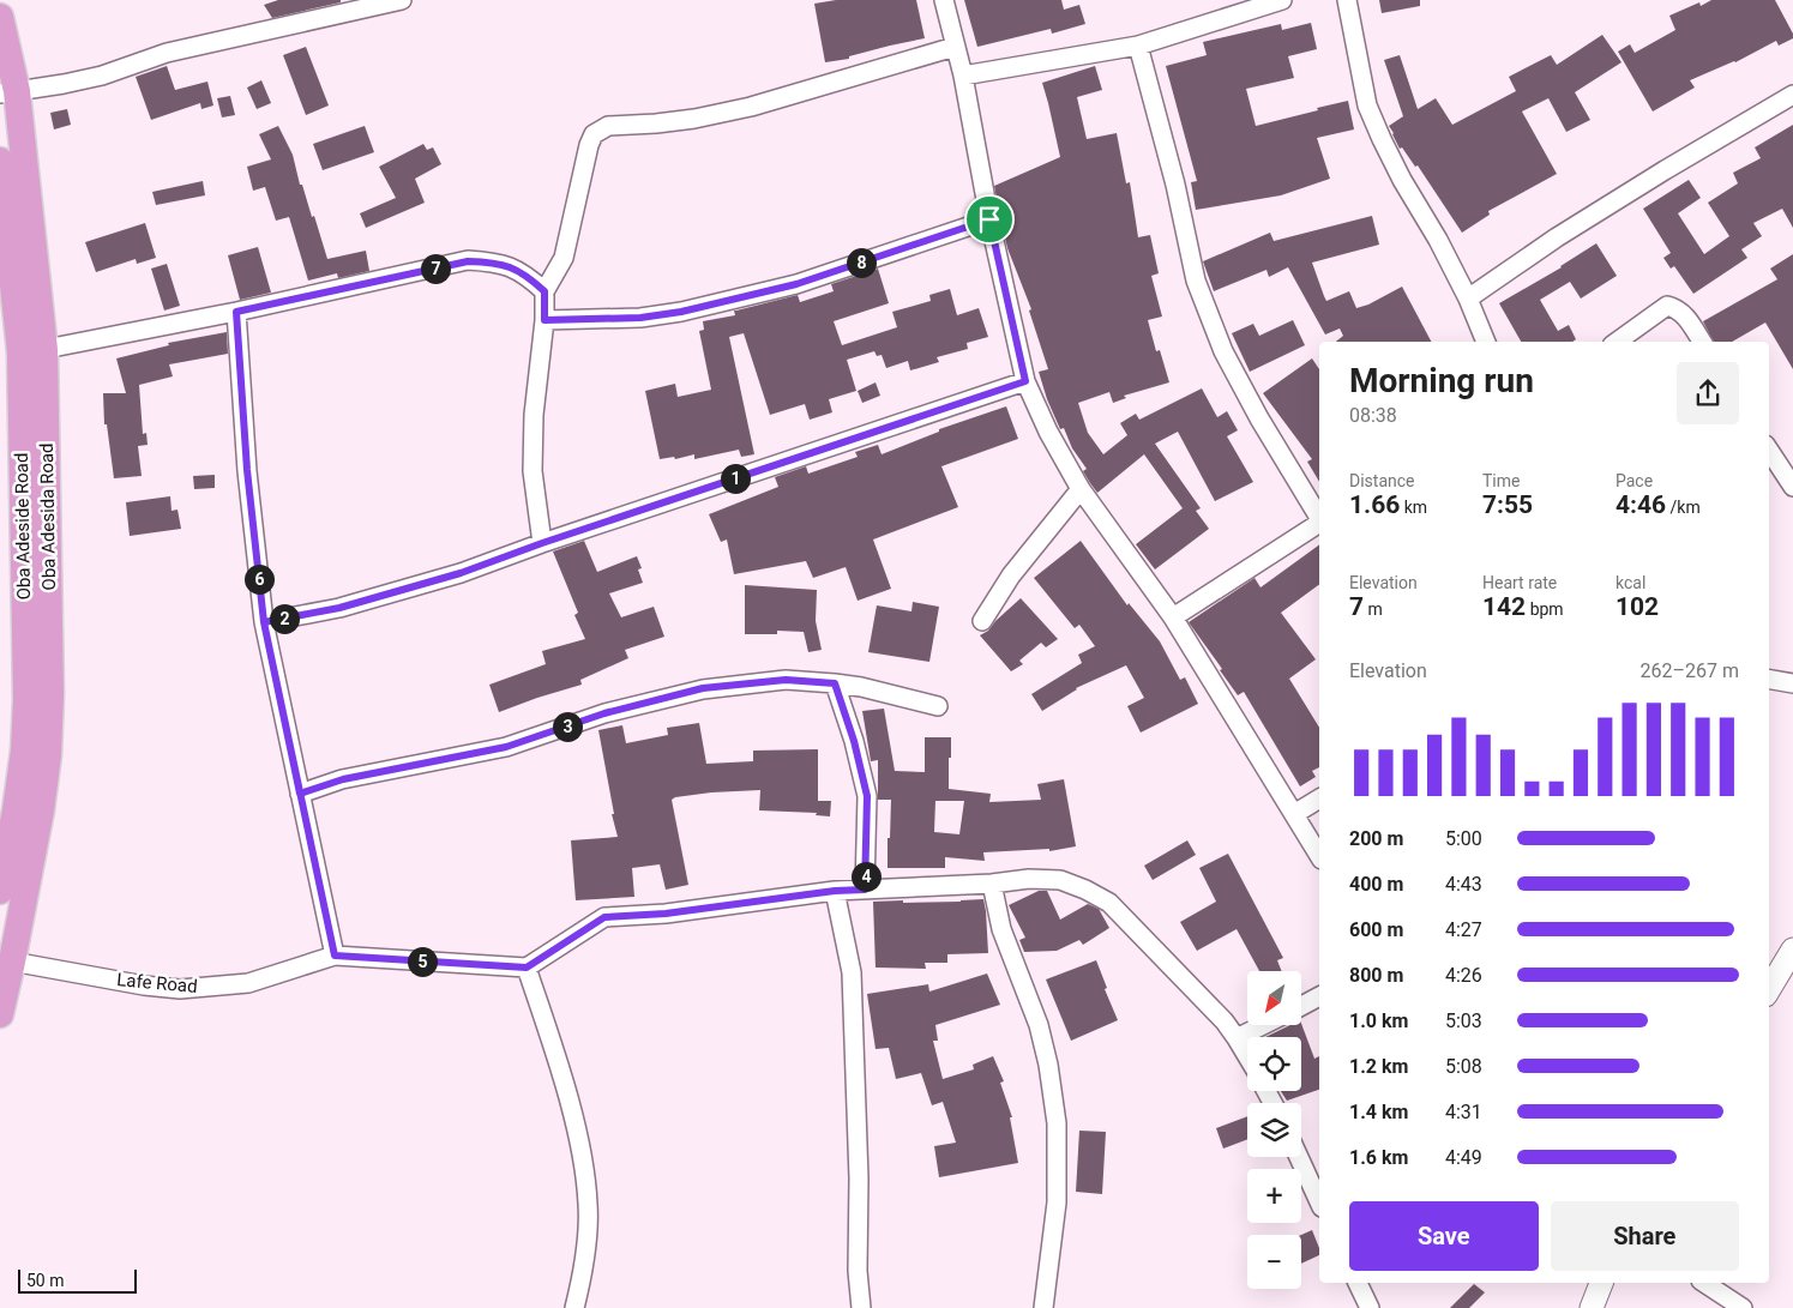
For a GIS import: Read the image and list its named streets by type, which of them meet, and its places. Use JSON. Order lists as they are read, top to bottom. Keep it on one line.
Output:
{"streets":{"main road":["Oba Adesida Road","Oba Adeside Road"],"street":["Lafe Road"]},"crossings":[["Oba Adesida Road","Oba Adeside Road"],["Oba Adesida Road","Lafe Road"]],"scale_bar":"50 m","north":"bottom left","page":{"pins":["8","7","1","6","2","3","4","5"],"heading":["Morning run","08:38"],"stats":[["Distance","1.66 km"],["Time","7:55"],["Pace","4:46 /km"],["Elevation","7 m"],["Heart rate","142 bpm"],["kcal","102"]],"chart":["Elevation","262–267 m"],"list":[{"name":"200 m","note":"5:00"},{"name":"400 m","note":"4:43"},{"name":"600 m","note":"4:27"},{"name":"800 m","note":"4:26"},{"name":"1.0 km","note":"5:03"},{"name":"1.2 km","note":"5:08"},{"name":"1.4 km","note":"4:31"},{"name":"1.6 km","note":"4:49"}],"map_buttons":["+","−"],"buttons":["Save","Share"],"scale":"50 m"}}
